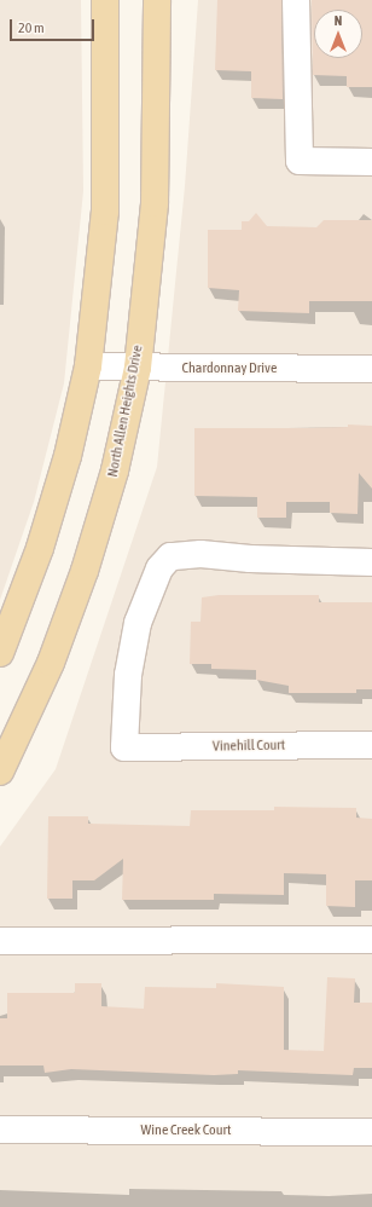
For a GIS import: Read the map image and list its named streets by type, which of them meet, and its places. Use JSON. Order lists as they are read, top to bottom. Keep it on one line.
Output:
{"streets":{"main road":["North Allen Heights Drive"],"street":["Chardonnay Drive","Vinehill Court","Wine Creek Court"]},"crossings":[["Chardonnay Drive","North Allen Heights Drive"]],"scale_bar":"20 m","north":"top"}
